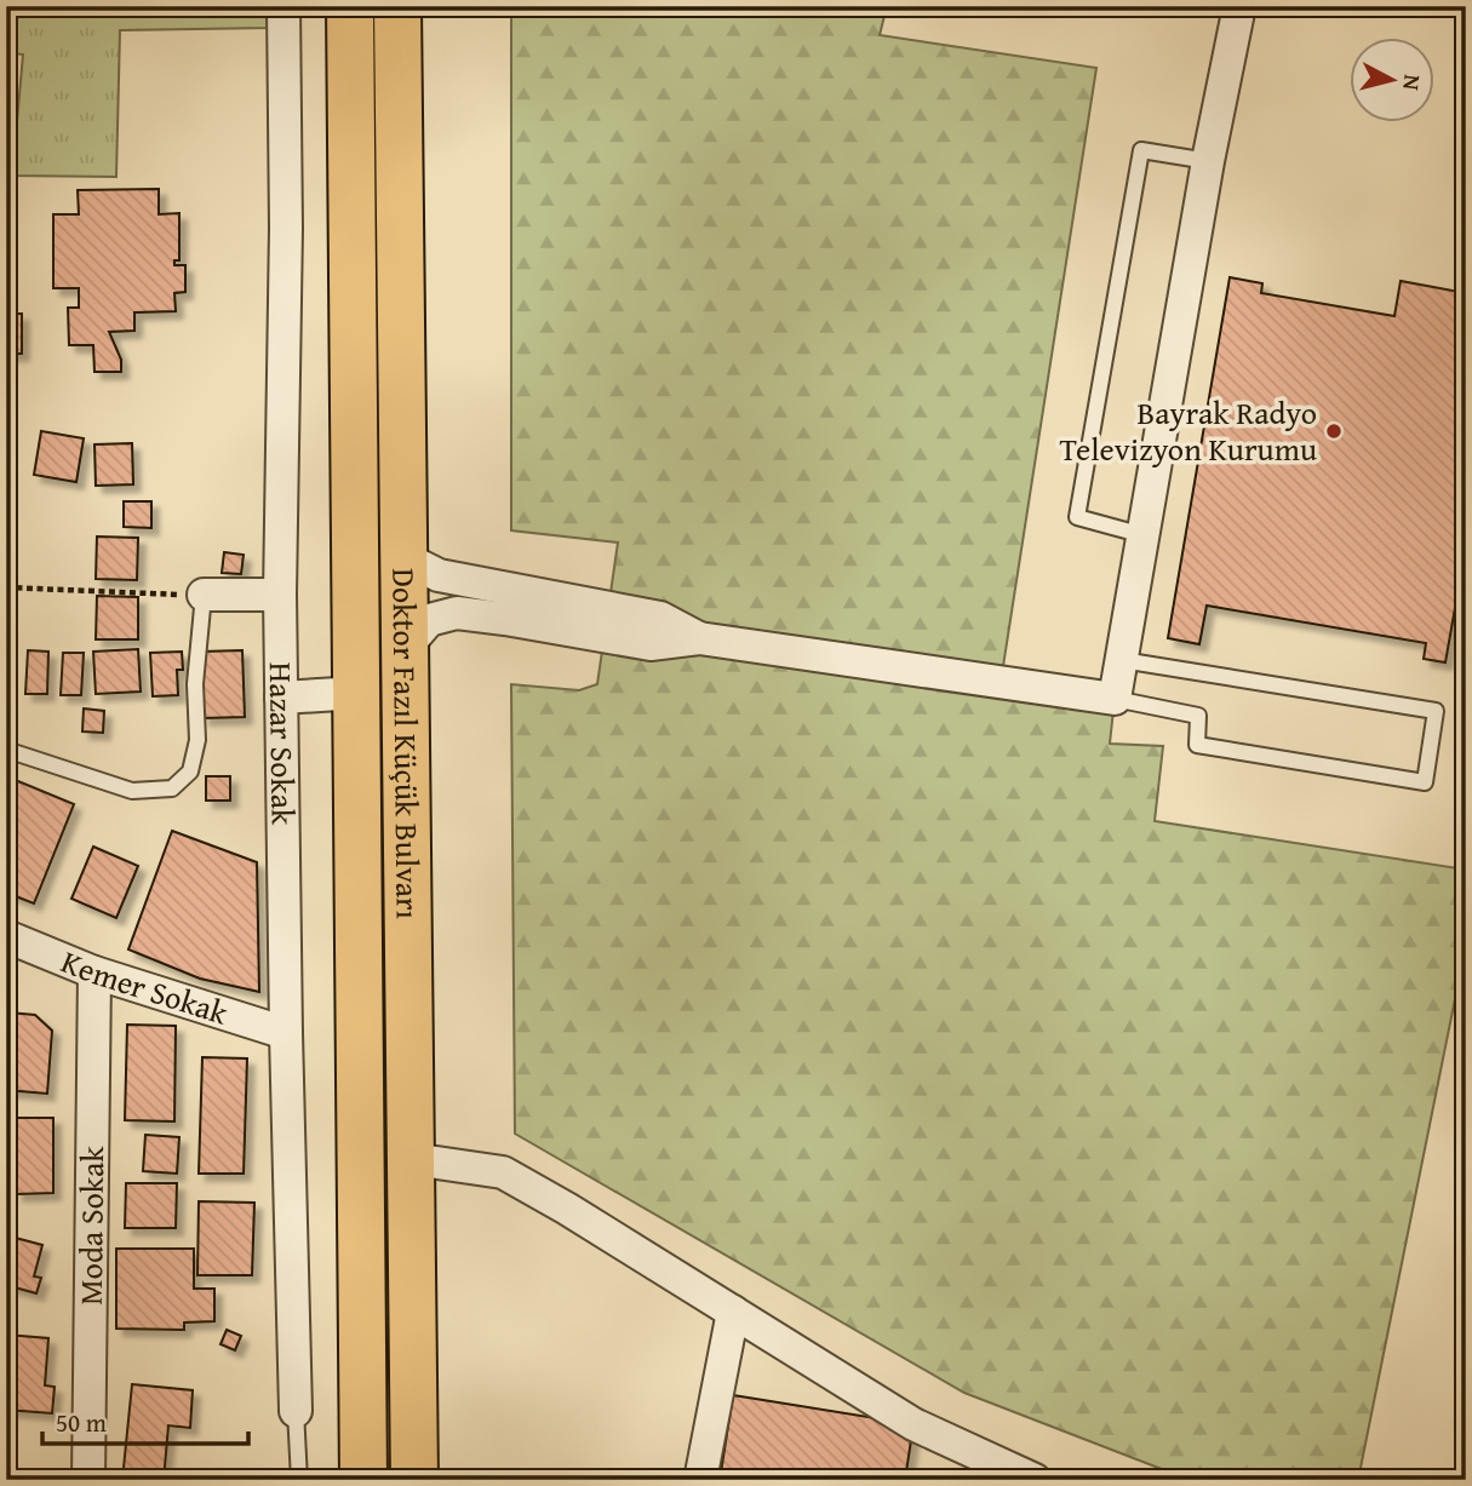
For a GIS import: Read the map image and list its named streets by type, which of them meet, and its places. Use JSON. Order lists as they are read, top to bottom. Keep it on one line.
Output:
{"streets":{"highway":["Doktor Fazıl Küçük Bulvarı"],"street":["Hazar Sokak","Kemer Sokak","Moda Sokak"]},"crossings":[["Hazar Sokak","Kemer Sokak"],["Kemer Sokak","Moda Sokak"]],"places":["Bayrak Radyo Televizyon Kurumu"],"scale_bar":"50 m","north":"right"}
